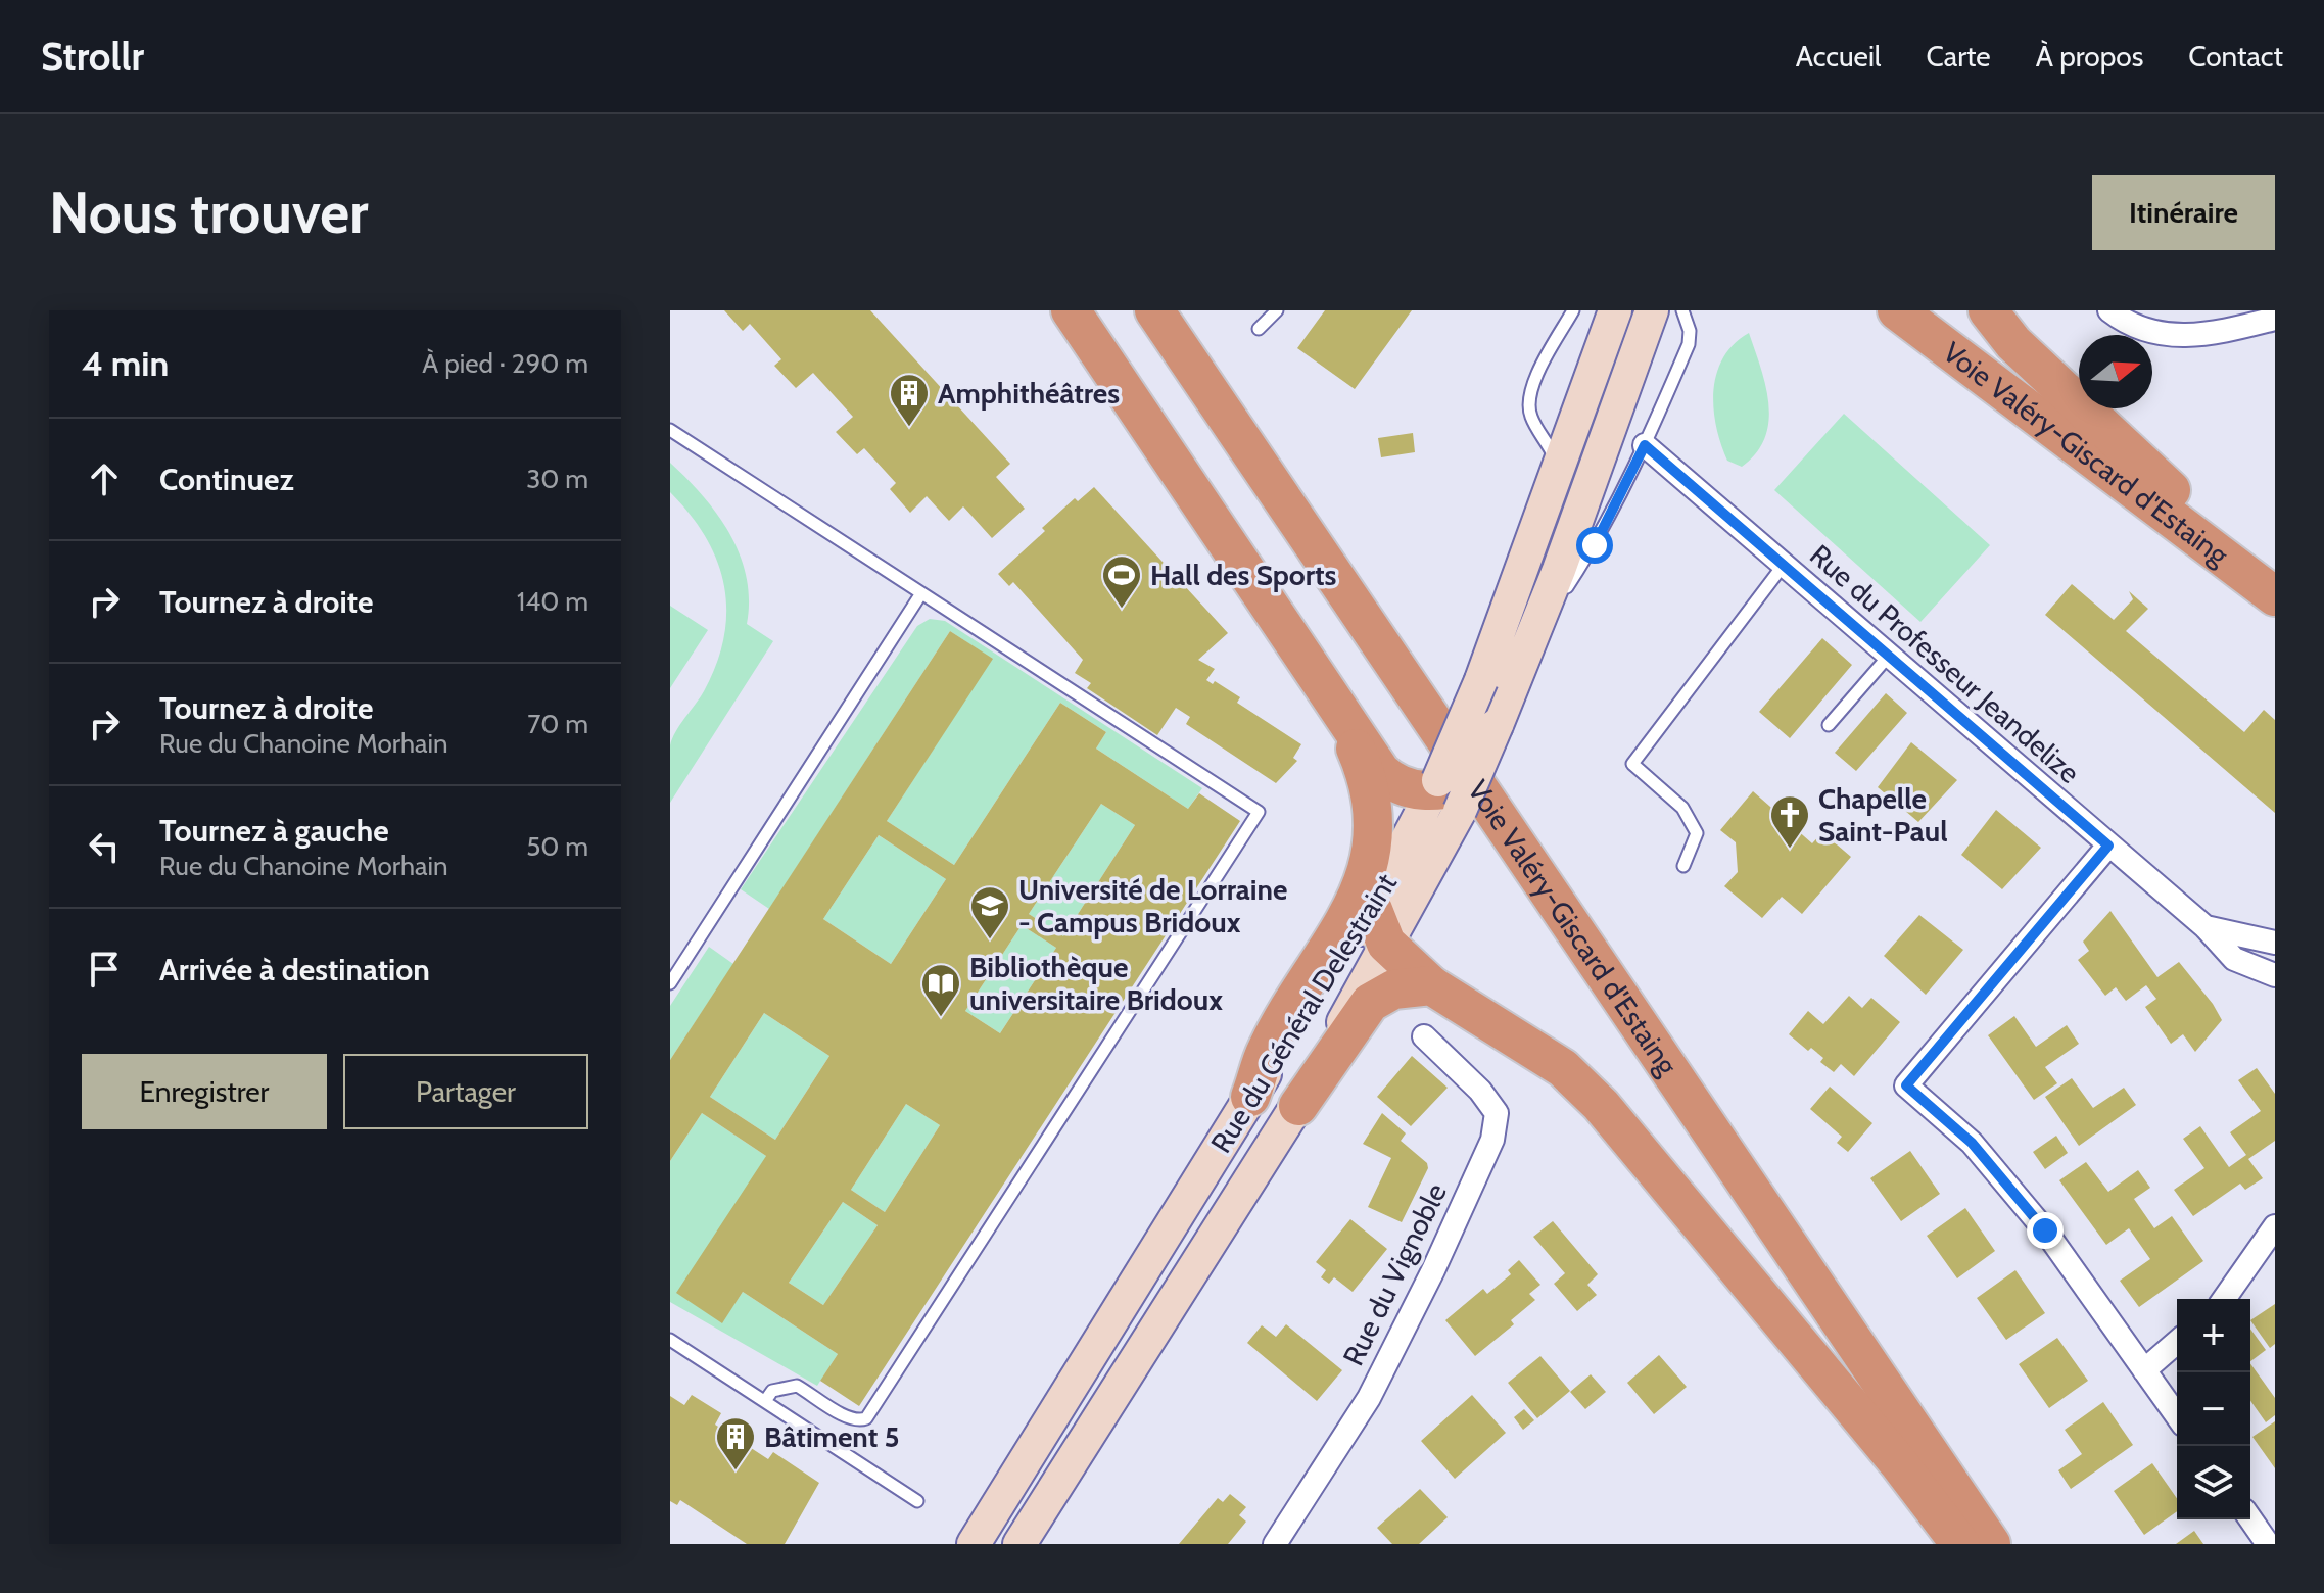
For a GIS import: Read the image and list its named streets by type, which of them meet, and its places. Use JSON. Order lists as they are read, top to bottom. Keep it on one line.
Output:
{"streets":{"highway":["Voie Valéry-Giscard d'Estaing"],"main road":["Rue du Général Delestraint"],"street":["Rue du Professeur Jeandelize","Rue du Vignoble"]},"places":{"building":["Amphithéâtres","Bâtiment 5"],"sports":["Hall des Sports"],"church":["Chapelle Saint-Paul"],"school or university":["Université de Lorraine - Campus Bridoux"],"library":["Bibliothèque universitaire Bridoux"]},"north":"right","page":{"header":"Strollr","nav":["Accueil","Carte","À propos","Contact"],"buttons":["Itinéraire",["Enregistrer","Partager"]],"title":"Nous trouver","heading":["4 min","À pied · 290 m"],"list":[["Continuez","30 m"],["Tournez à droite","140 m"],["Tournez à droite","Rue du Chanoine Morhain","70 m"],["Tournez à gauche","Rue du Chanoine Morhain","50 m"],"Arrivée à destination"],"map_buttons":["+","−"]}}
